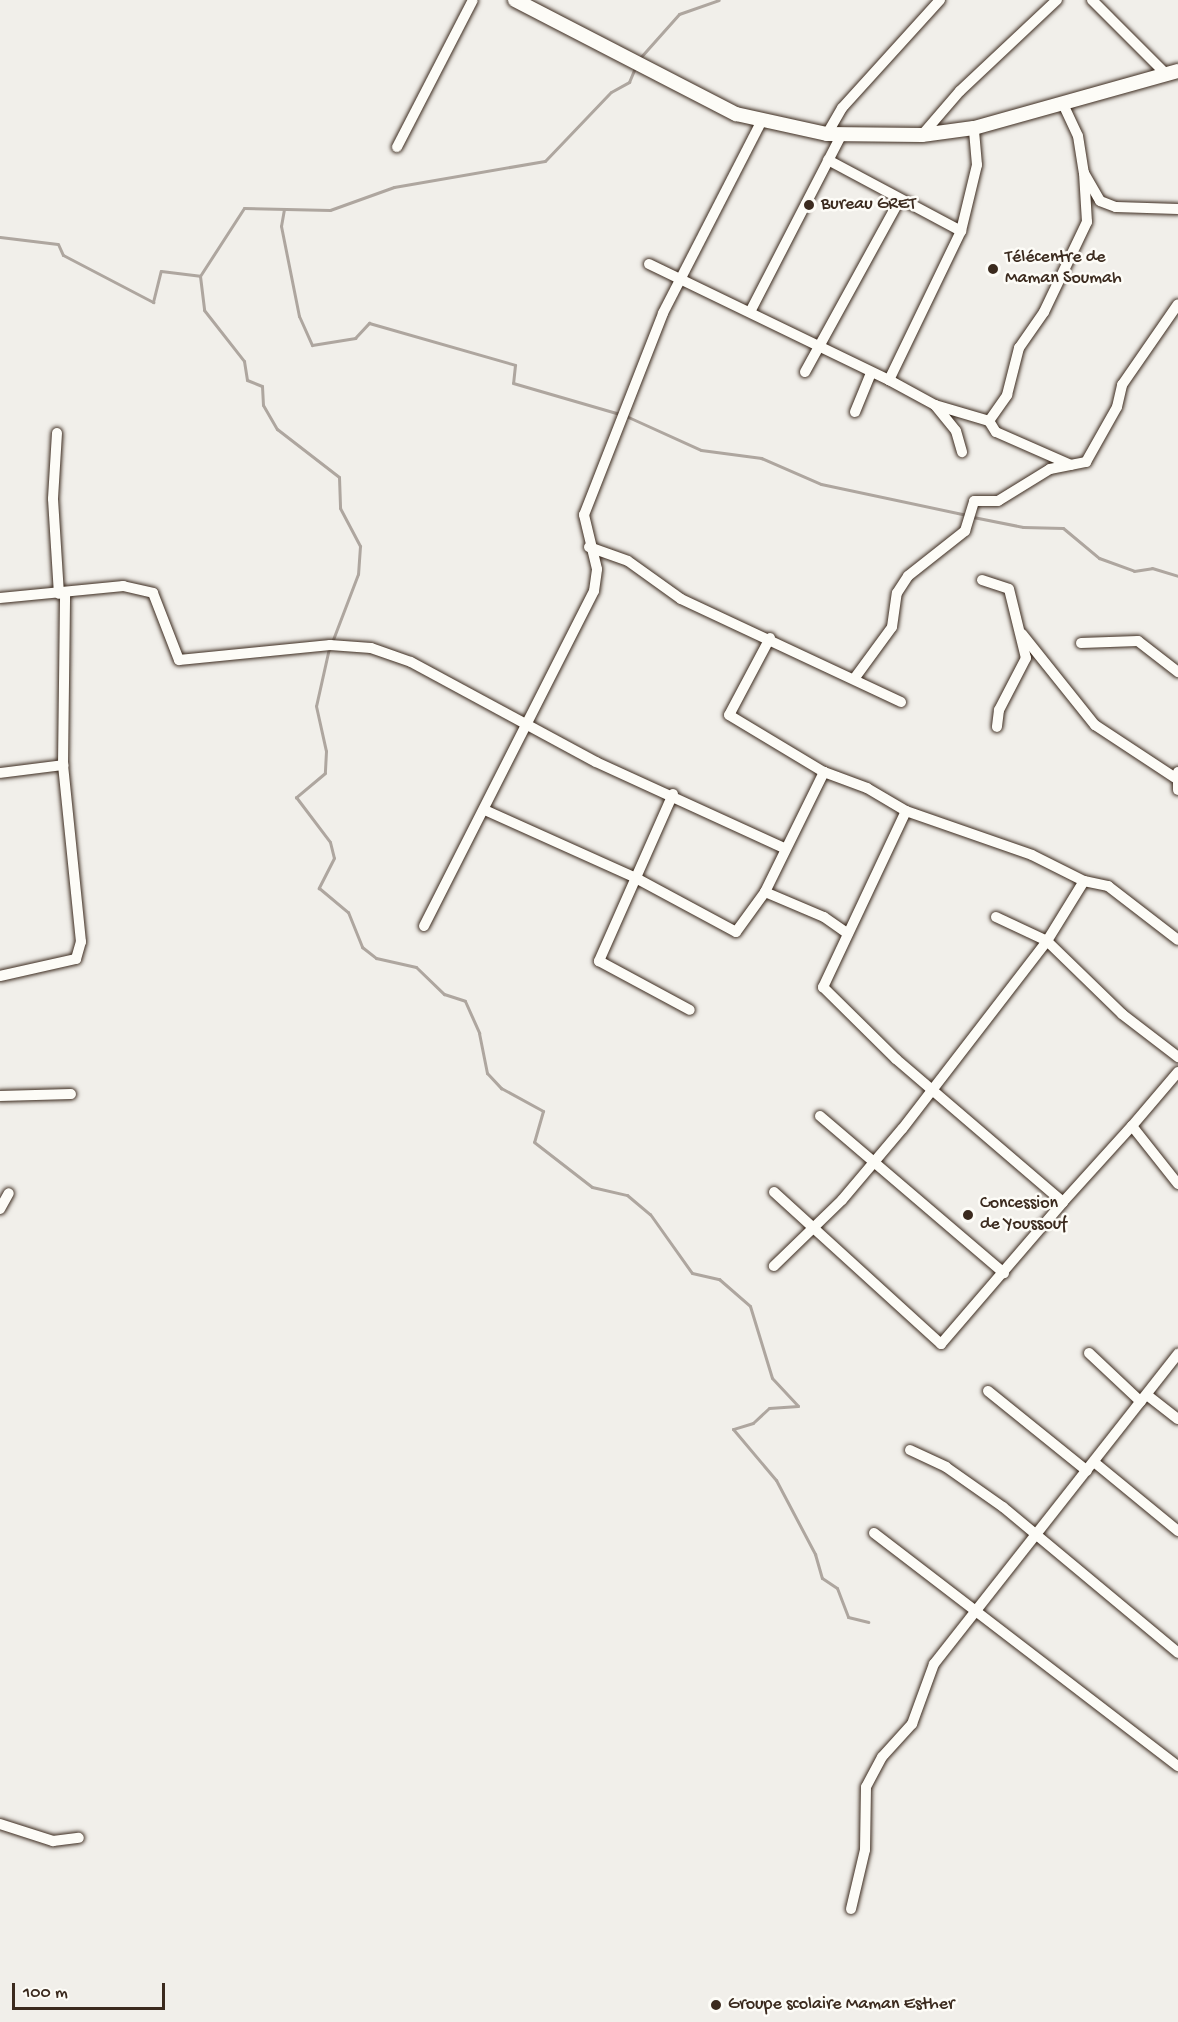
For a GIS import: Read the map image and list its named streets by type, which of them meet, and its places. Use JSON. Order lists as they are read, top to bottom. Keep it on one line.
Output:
{"places":["Bureau GRET","Télécentre de Maman Soumah","Concession de Youssouf","Groupe scolaire Maman Esther"],"scale_bar":"100 m"}
